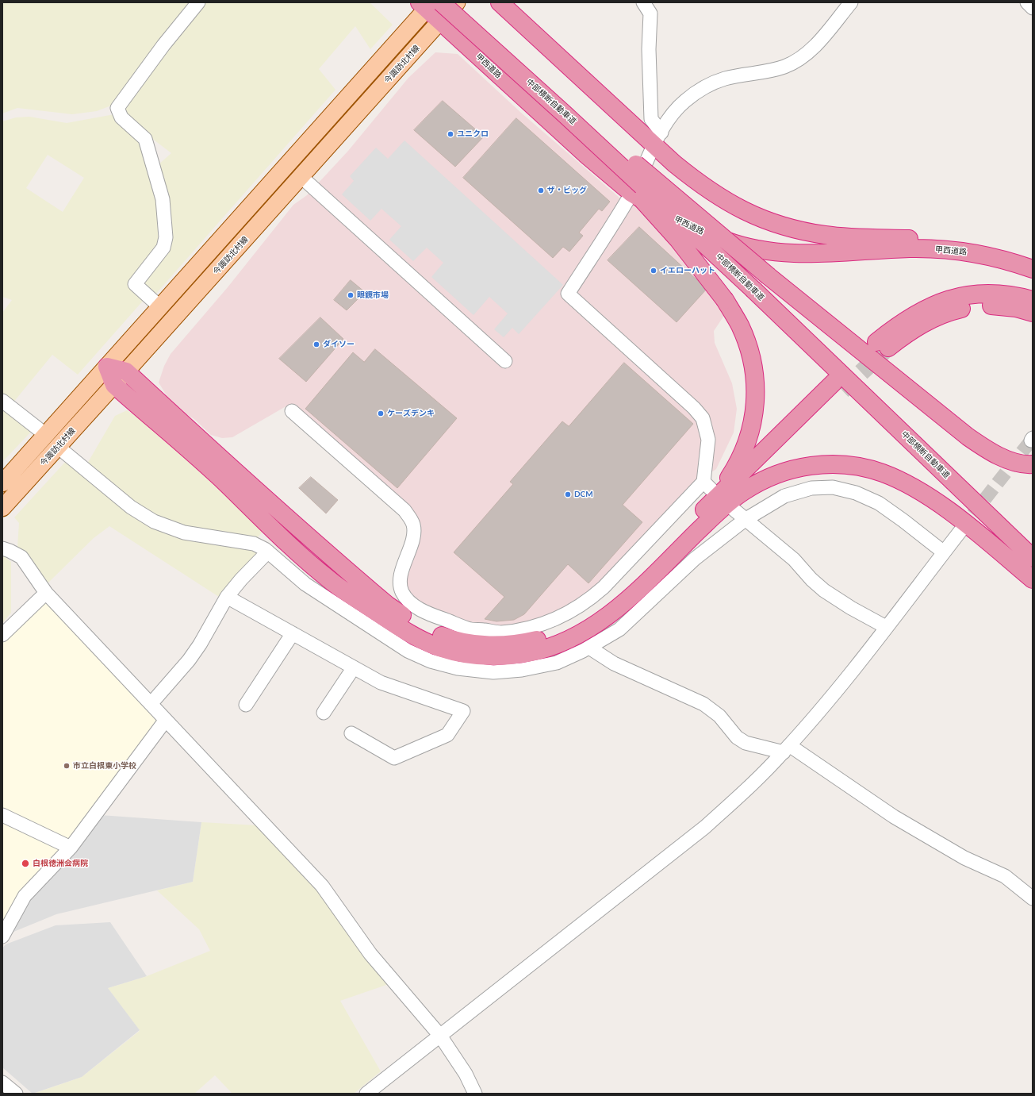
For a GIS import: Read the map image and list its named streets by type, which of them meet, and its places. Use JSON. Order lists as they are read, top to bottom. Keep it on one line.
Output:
{"streets":{"highway":["甲西道路","中部横断自動車道"],"main road":["今諏訪北村線"]},"crossings":[["今諏訪北村線","甲西道路"],["今諏訪北村線","中部横断自動車道"],["甲西道路","中部横断自動車道"]],"places":["ユニクロ","ザ・ビッグ","イエローハット","眼鏡市場","ダイソー","ケーズデンキ","DCM","市立白根東小学校","白根徳洲会病院"]}
